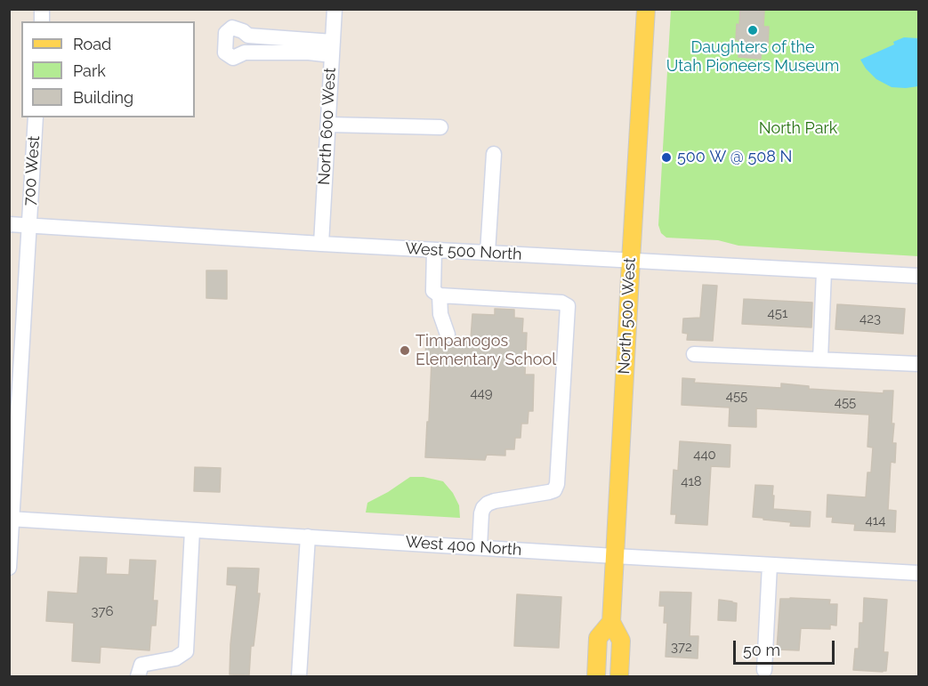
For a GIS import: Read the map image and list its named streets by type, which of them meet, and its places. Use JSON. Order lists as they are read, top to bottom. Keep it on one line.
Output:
{"streets":{"main road":["North 500 West"],"street":["North 600 West","700 West","West 500 North","West 400 North"]},"crossings":[["North 600 West","West 500 North"],["700 West","West 500 North"],["700 West","West 400 North"],["West 500 North","North 500 West"],["North 500 West","West 400 North"]],"parks":["North Park"],"places":["Daughters of the Utah Pioneers Museum","500 W @ 508 N","Timpanogos Elementary School"],"house_numbers":["451","423","449","455","455","440","418","414","376","372"],"legend":["Road","Park","Building"],"scale_bar":"50 m"}
